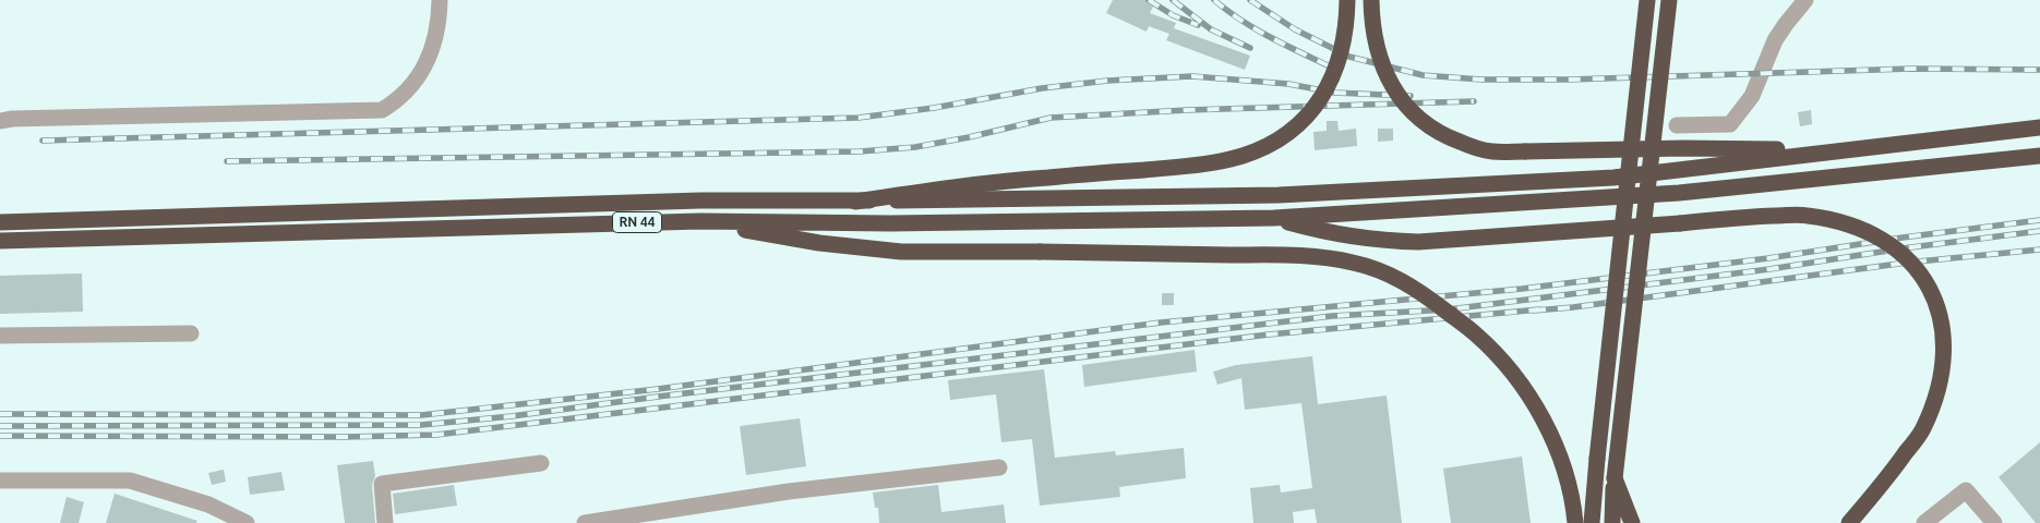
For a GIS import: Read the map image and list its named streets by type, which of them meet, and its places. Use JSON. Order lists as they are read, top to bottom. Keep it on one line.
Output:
{"streets":{"highway":["RN 44"]}}
